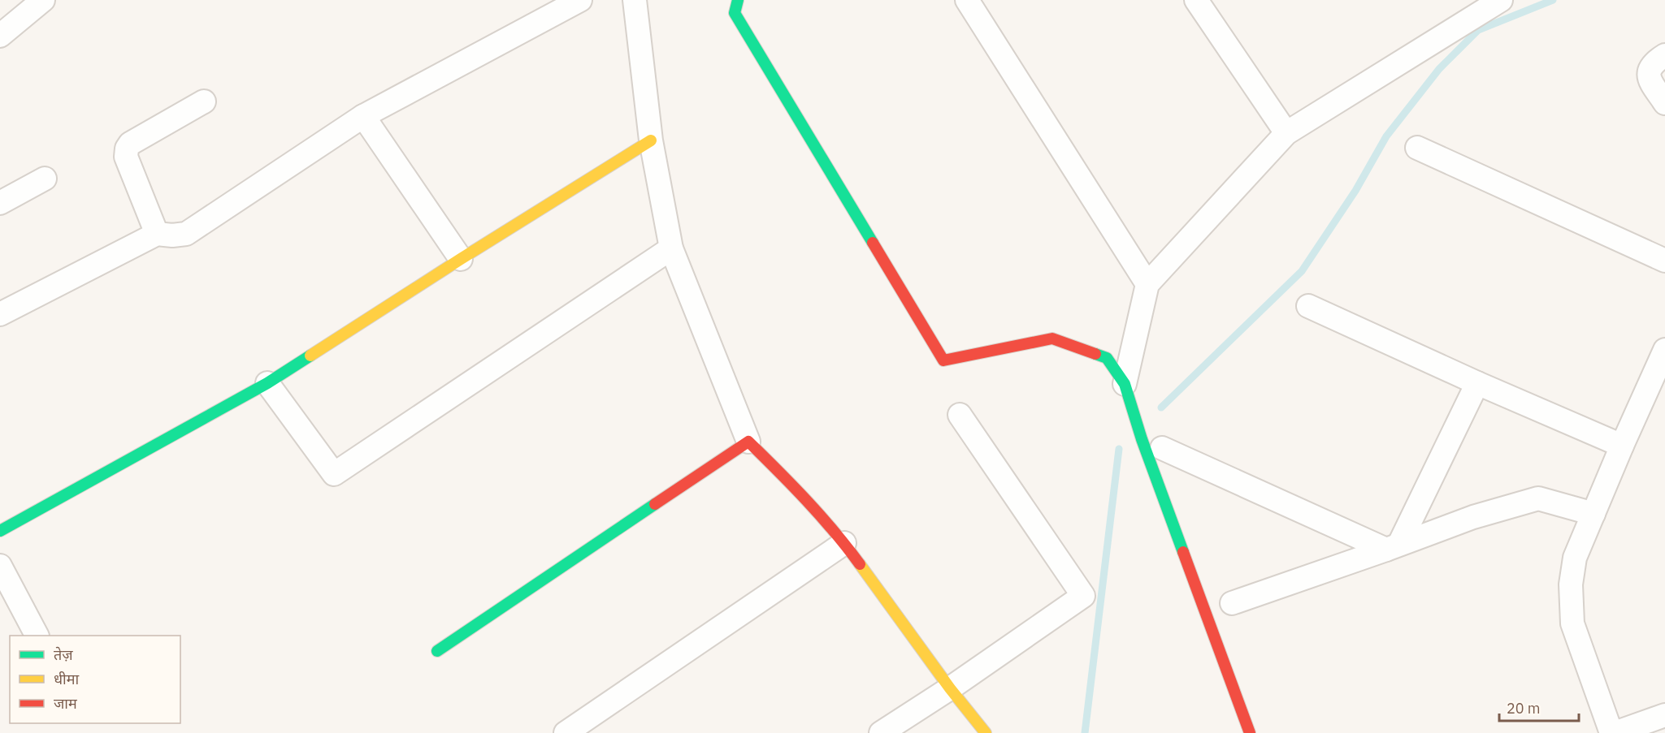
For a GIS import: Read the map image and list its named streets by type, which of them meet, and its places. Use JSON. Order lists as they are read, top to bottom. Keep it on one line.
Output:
{"legend":["तेज़","धीमा","जाम"],"scale_bar":"20 m"}
